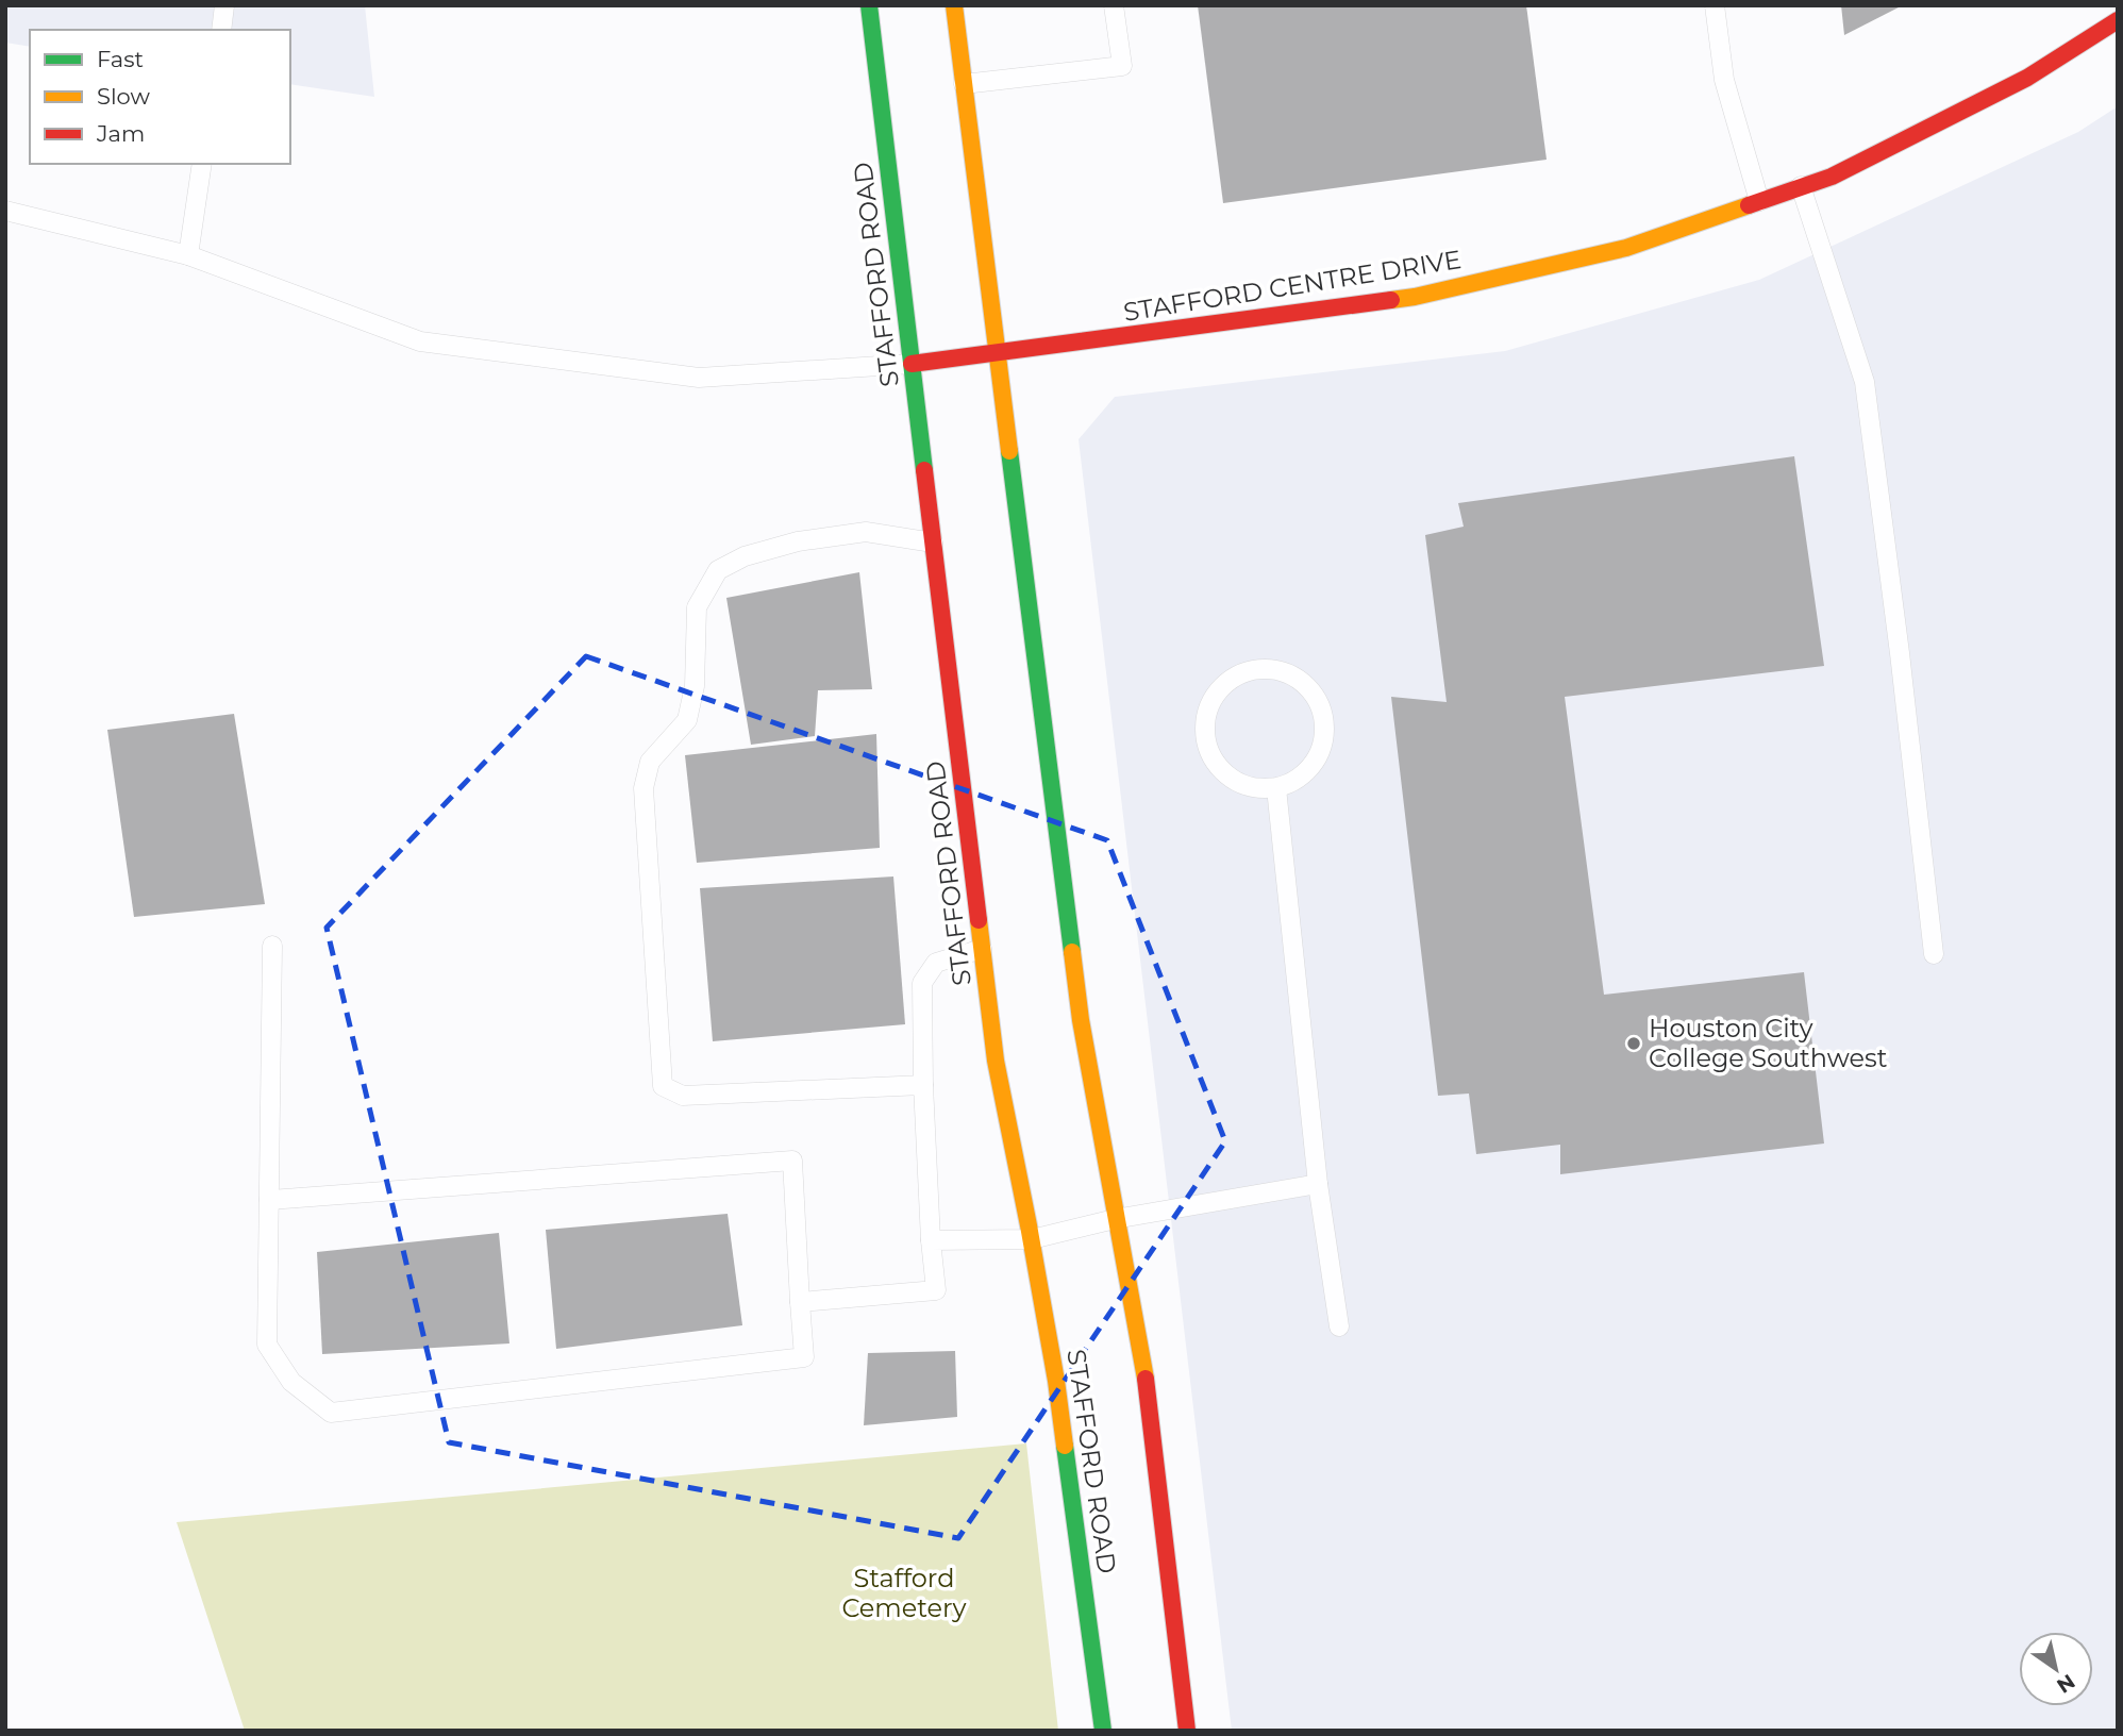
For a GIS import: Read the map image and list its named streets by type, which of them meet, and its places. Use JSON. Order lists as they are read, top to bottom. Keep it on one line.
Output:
{"streets":{"main road":["STAFFORD ROAD","STAFFORD CENTRE DRIVE"]},"crossings":[["STAFFORD ROAD","STAFFORD CENTRE DRIVE"]],"parks":["Stafford Cemetery"],"places":["Houston City College Southwest"],"legend":["Fast","Slow","Jam"],"north":"bottom right"}
